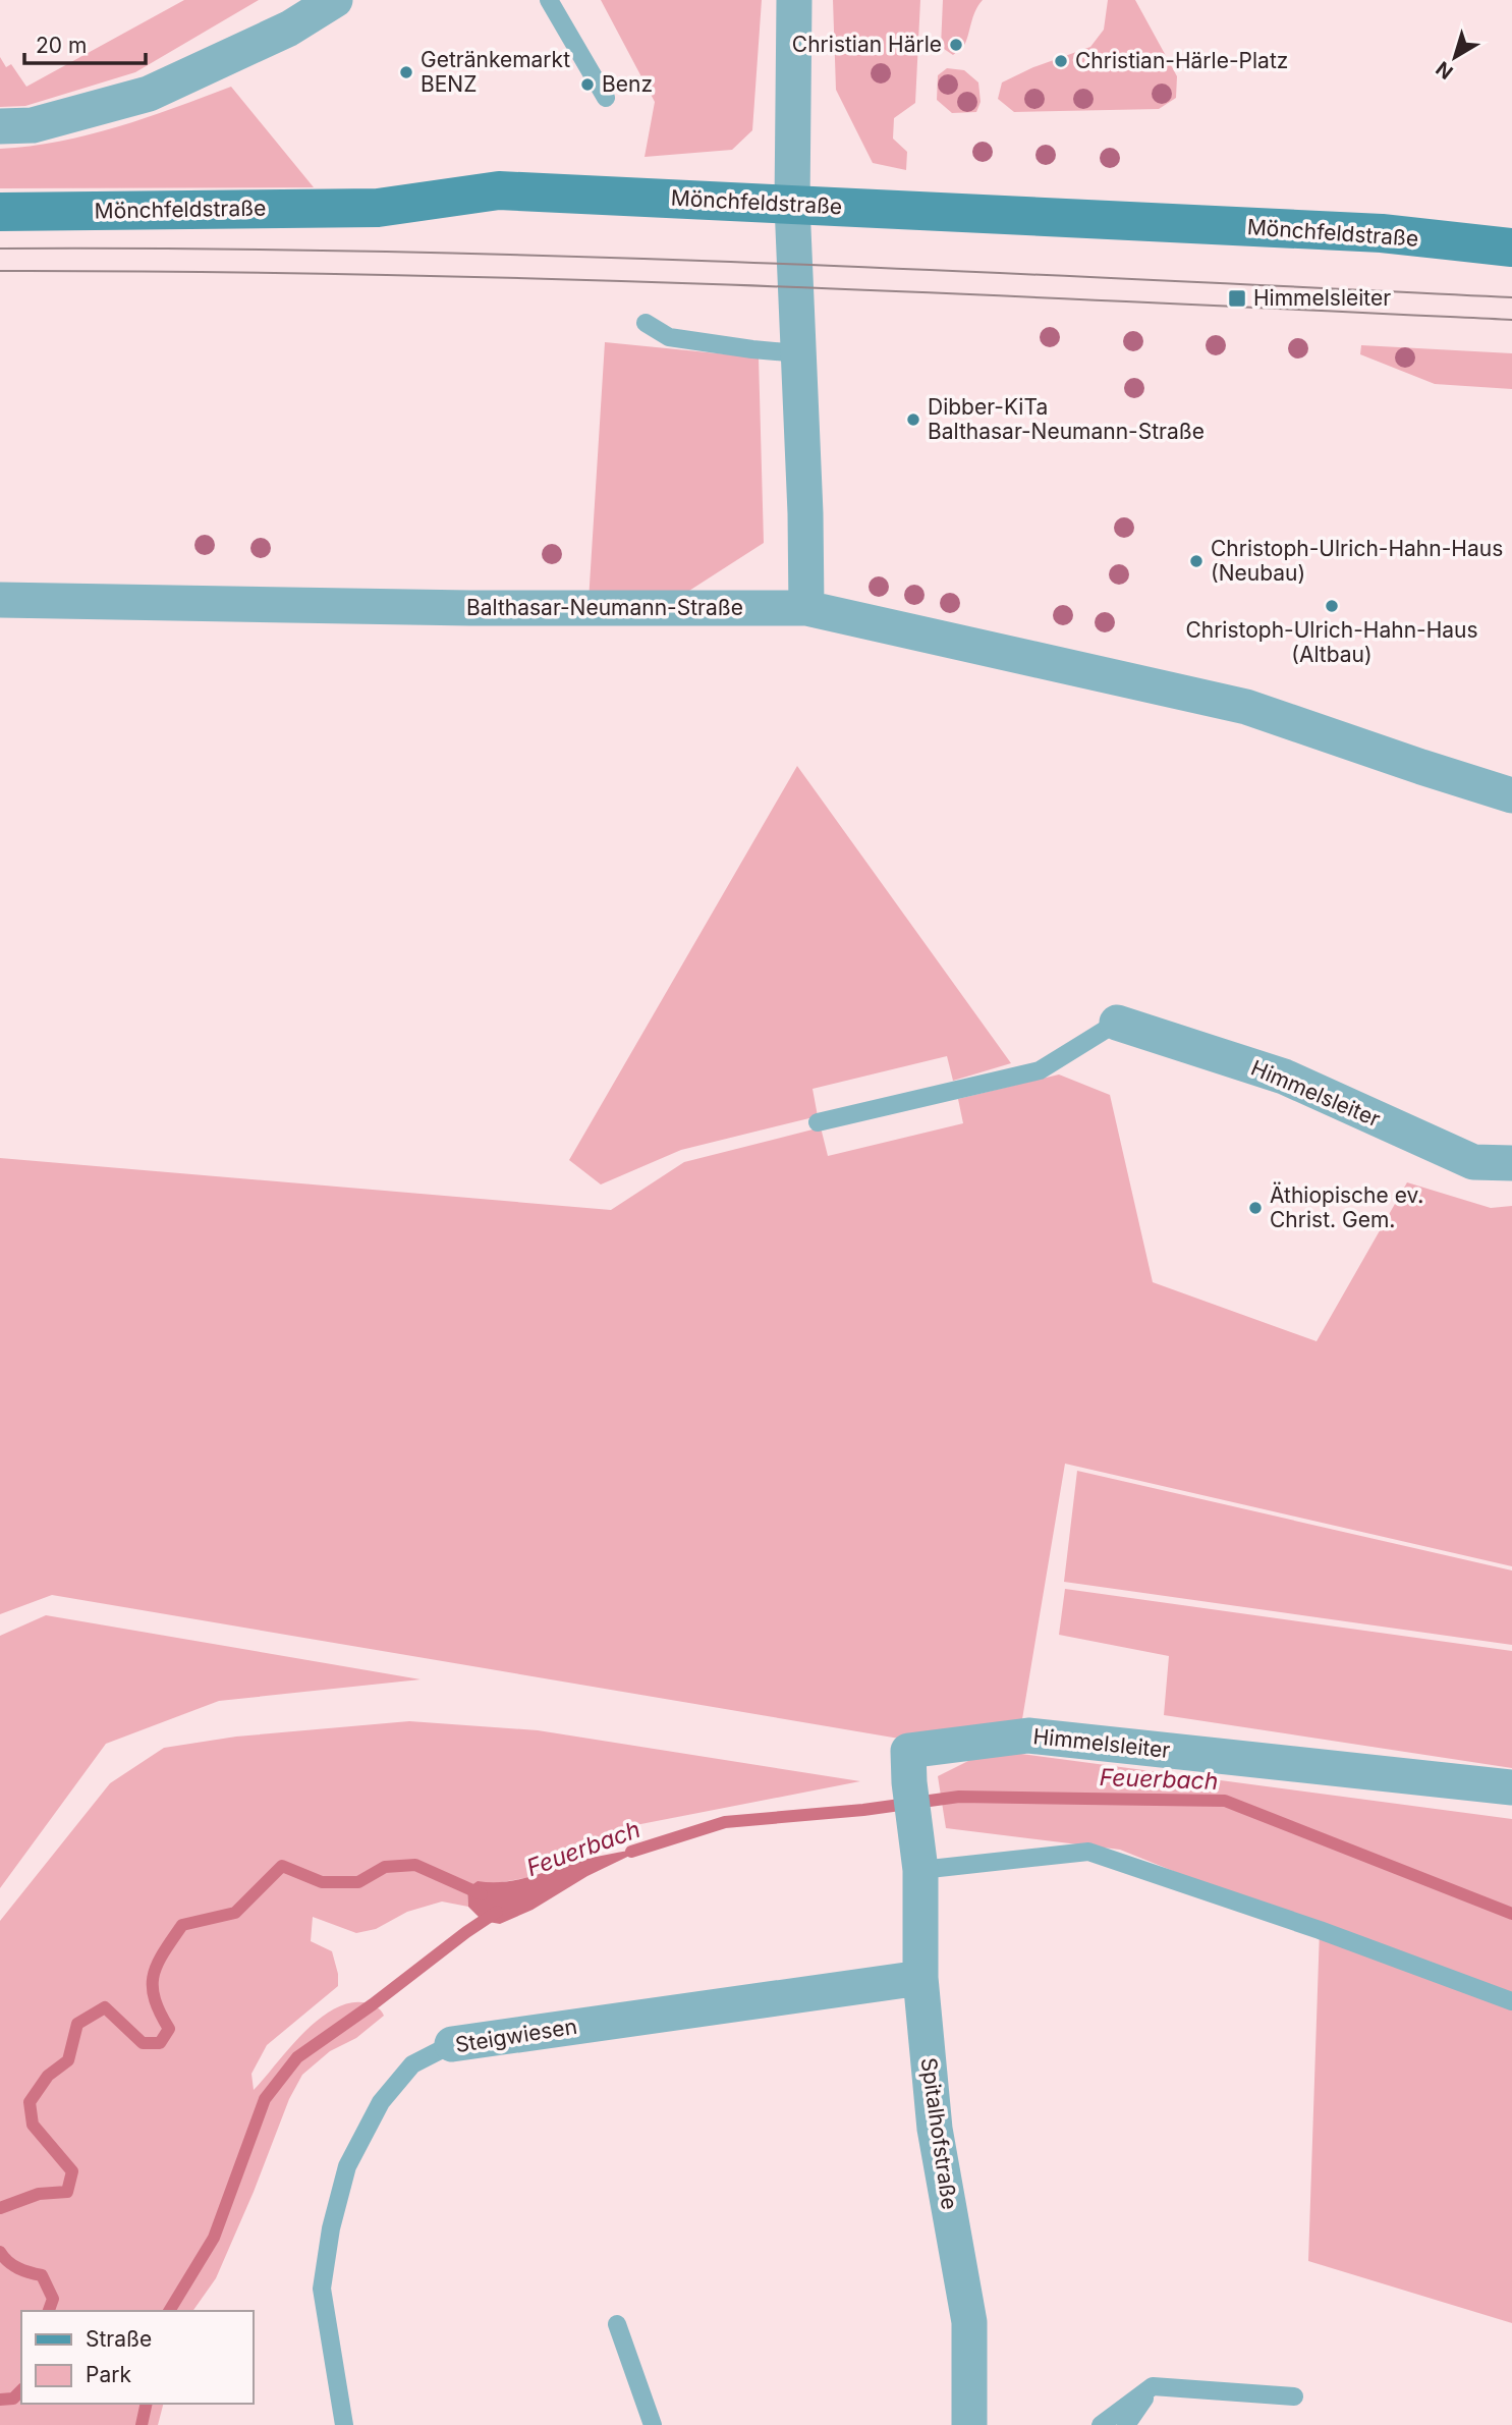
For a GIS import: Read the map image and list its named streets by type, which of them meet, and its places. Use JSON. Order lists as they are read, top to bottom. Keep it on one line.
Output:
{"streets":{"main road":["Mönchfeldstraße"],"street":["Balthasar-Neumann-Straße","Himmelsleiter","Steigwiesen","Spitalhofstraße"]},"crossings":[["Himmelsleiter","Spitalhofstraße"],["Steigwiesen","Spitalhofstraße"]],"water":["Feuerbach"],"places":{"other":["Christian Härle","Christian-Härle-Platz","Getränkemarkt BENZ","Benz","Dibber-KiTa Balthasar-Neumann-Straße","Christoph-Ulrich-Hahn-Haus (Neubau)","Christoph-Ulrich-Hahn-Haus (Altbau)","Äthiopische ev. Christ. Gem."],"transit":["Himmelsleiter"]},"legend":["Straße","Park"],"scale_bar":"20 m","north":"bottom left"}
